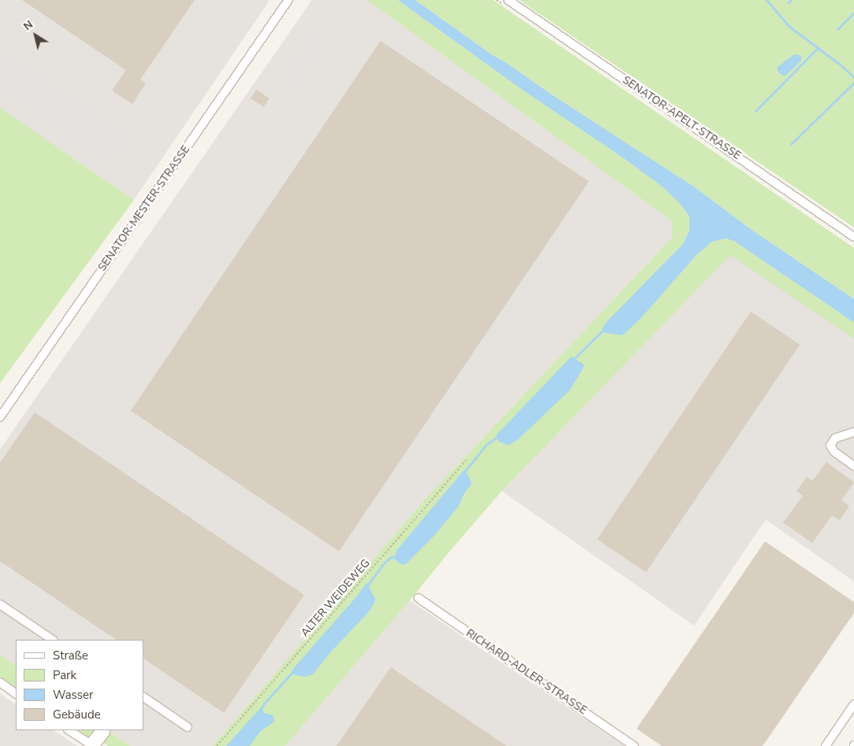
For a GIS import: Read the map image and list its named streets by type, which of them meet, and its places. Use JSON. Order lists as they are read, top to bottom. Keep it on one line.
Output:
{"streets":{"street":["SENATOR-APELT-STRASSE","SENATOR-MESTER-STRASSE","RICHARD-ADLER-STRASSE"],"path":["ALTER WEIDEWEG"]},"legend":["Straße","Park","Wasser","Gebäude"],"north":"top left"}
